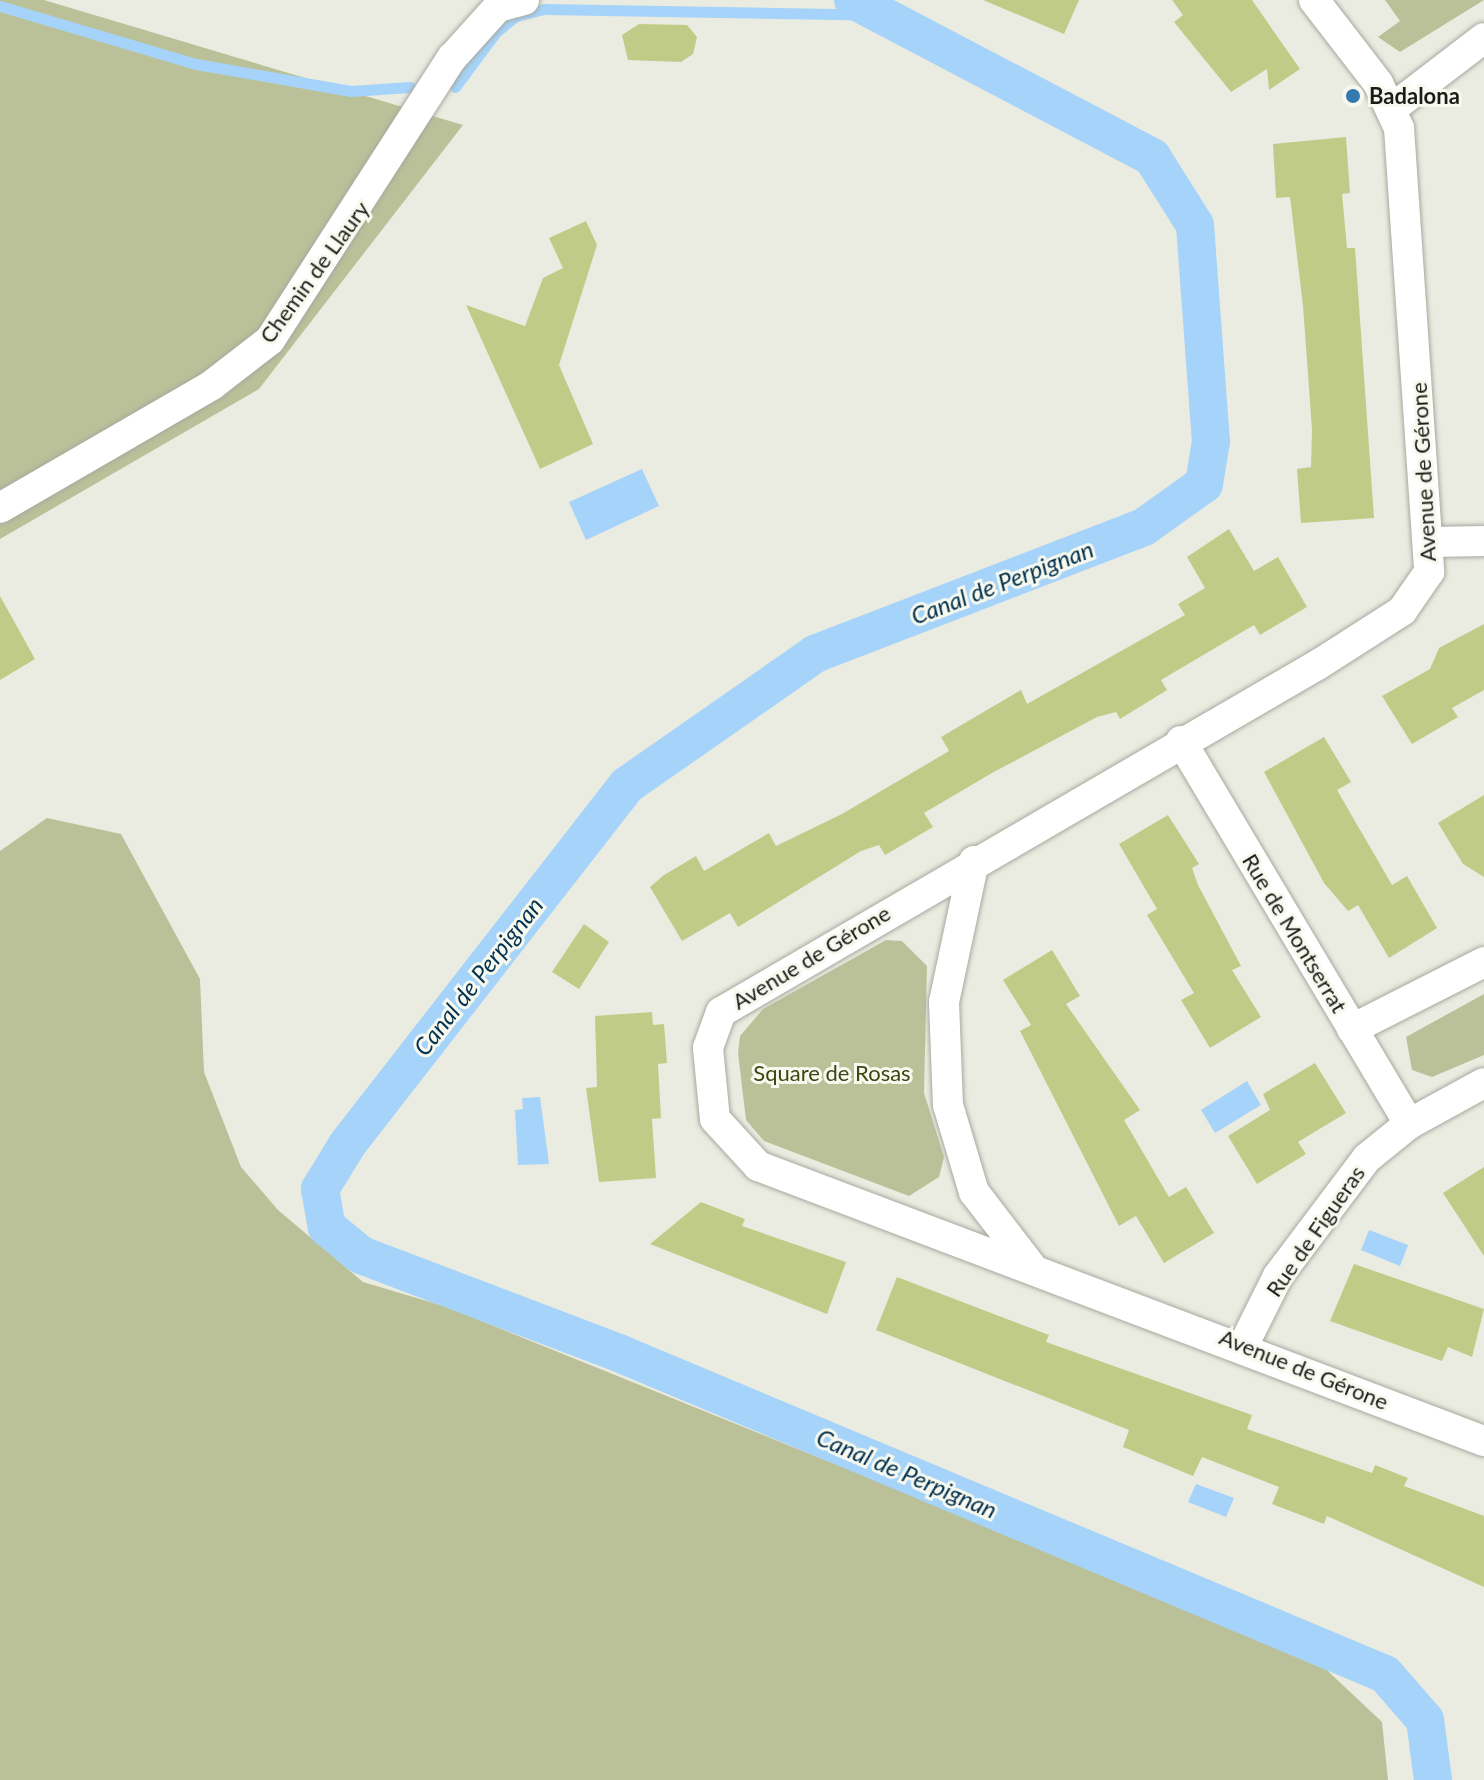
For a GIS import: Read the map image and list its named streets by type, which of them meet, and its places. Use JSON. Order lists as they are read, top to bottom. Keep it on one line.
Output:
{"streets":{"street":["Chemin de Llaury","Avenue de Gérone","Rue de Montserrat","Rue de Figueras"]},"crossings":[["Avenue de Gérone","Rue de Montserrat"],["Avenue de Gérone","Rue de Figueras"],["Rue de Montserrat","Rue de Figueras"]],"water":["Canal de Perpignan"],"parks":["Square de Rosas"],"places":["Badalona"]}
